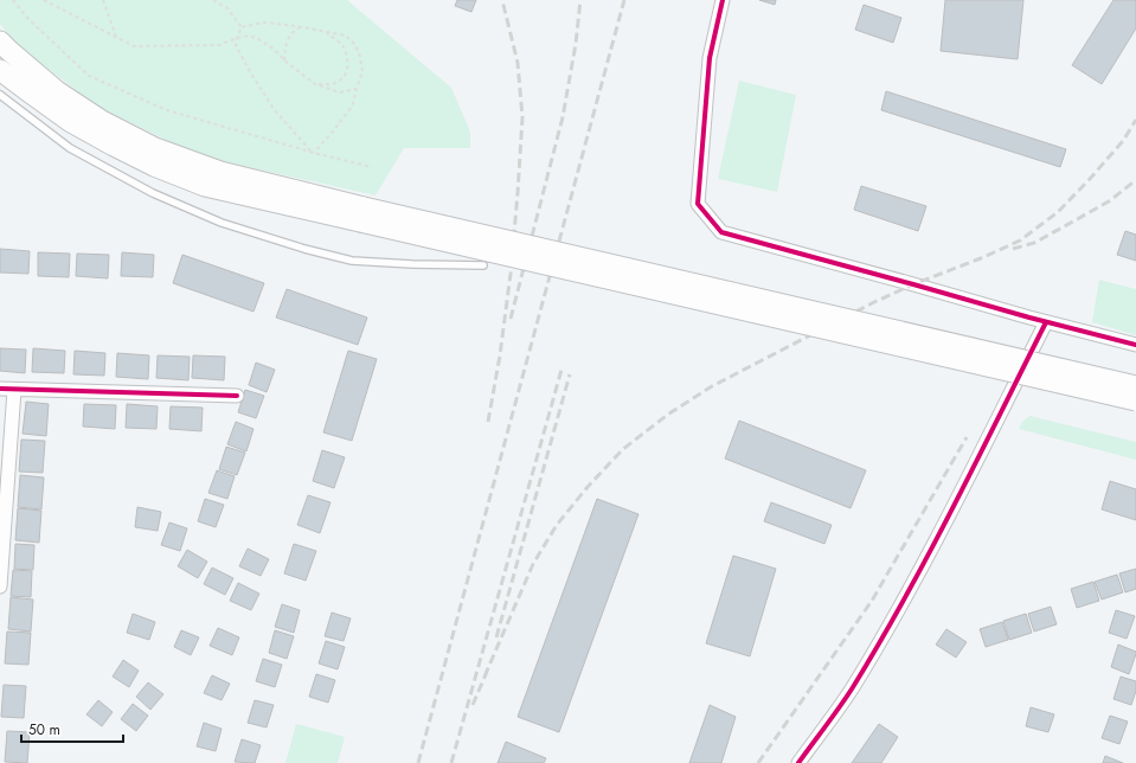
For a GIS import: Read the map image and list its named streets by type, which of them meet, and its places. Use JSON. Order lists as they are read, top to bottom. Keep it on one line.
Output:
{"scale_bar":"50 m"}
